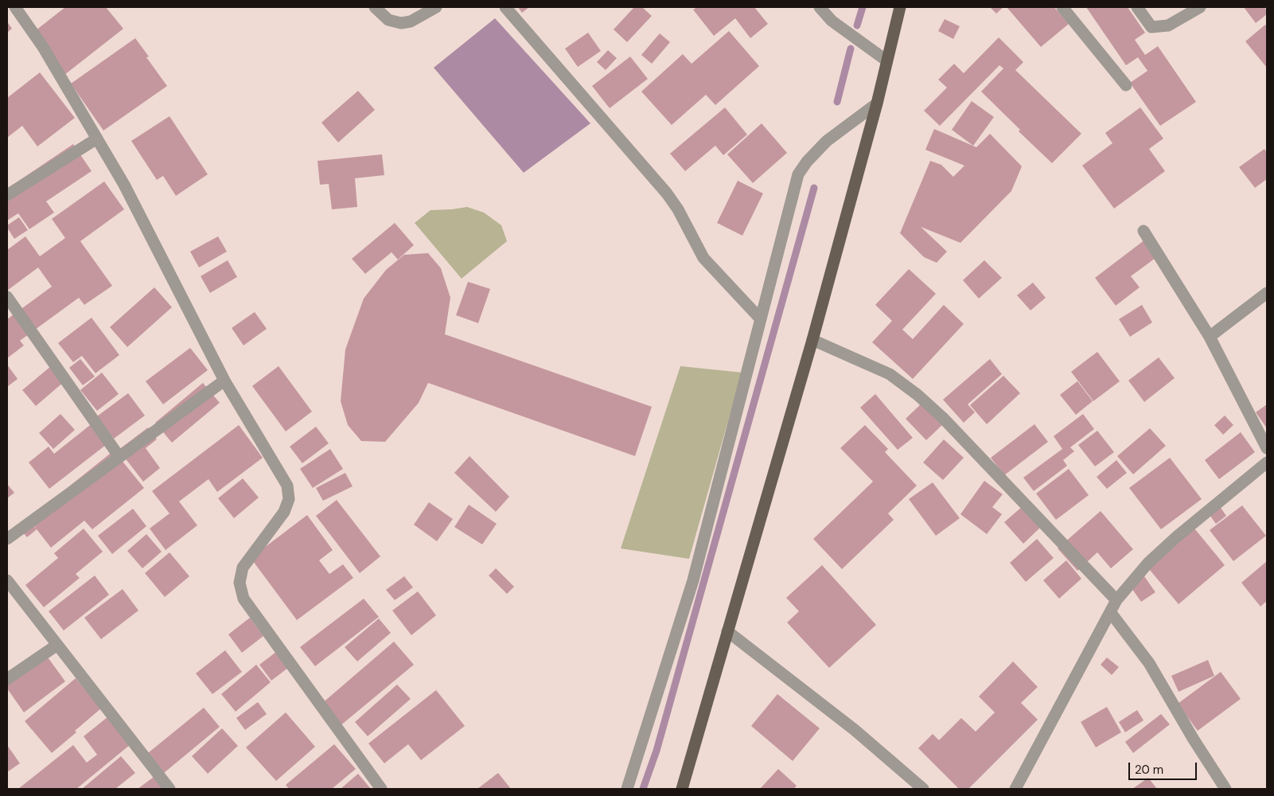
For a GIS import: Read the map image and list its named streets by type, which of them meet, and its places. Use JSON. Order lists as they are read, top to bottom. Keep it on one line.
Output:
{"scale_bar":"20 m"}
